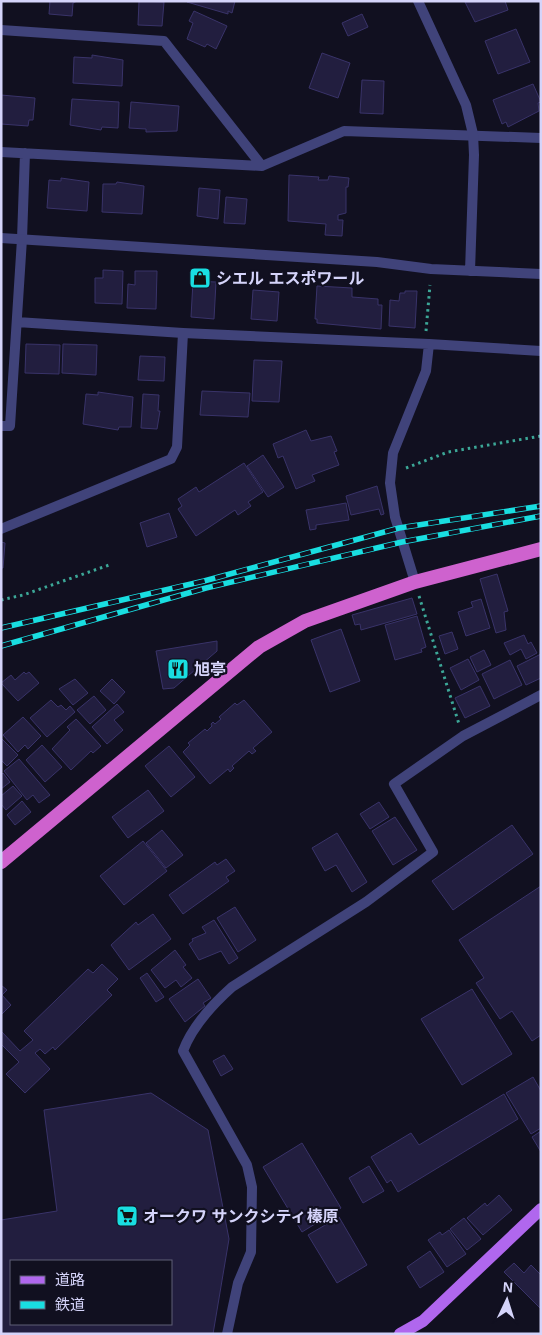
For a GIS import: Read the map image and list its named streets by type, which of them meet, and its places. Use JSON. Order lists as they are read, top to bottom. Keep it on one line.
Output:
{"places":{"shop":["シエル エスポワール"],"restaurant":["旭亭"],"supermarket":["オークワ サンクシティ榛原"]},"legend":["道路","鉄道"],"north":"top"}
